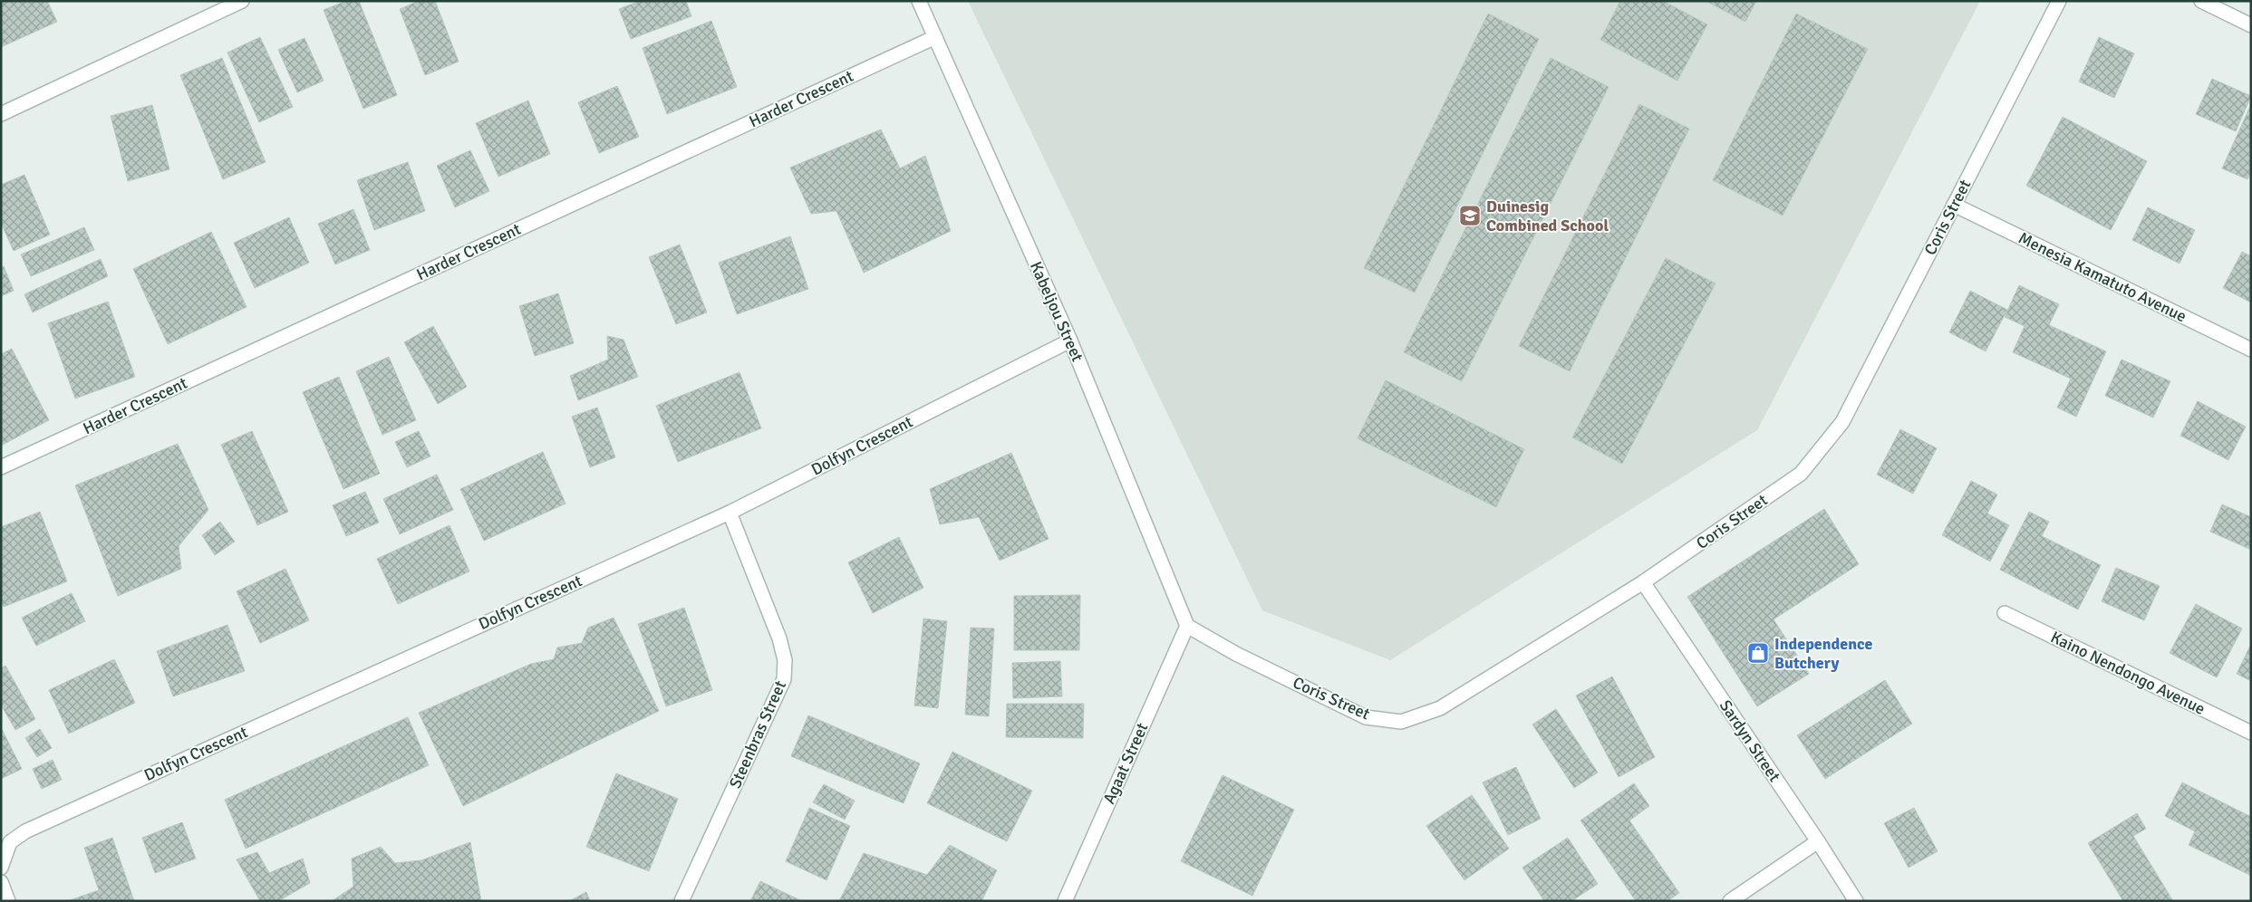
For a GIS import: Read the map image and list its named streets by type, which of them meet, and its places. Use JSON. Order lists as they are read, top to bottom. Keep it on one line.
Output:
{"streets":{"street":["Harder Crescent","Coris Street","Menesia Kamatuto Avenue","Kabeljou Street","Dolfyn Crescent","Kaino Nendongo Avenue","Steenbras Street","Sardyn Street","Agaat Street"]},"crossings":[["Harder Crescent","Kabeljou Street"],["Coris Street","Menesia Kamatuto Avenue"],["Coris Street","Kabeljou Street"],["Coris Street","Sardyn Street"],["Coris Street","Agaat Street"],["Kabeljou Street","Dolfyn Crescent"],["Kabeljou Street","Agaat Street"],["Dolfyn Crescent","Steenbras Street"]],"places":{"school or university":["Duinesig Combined School"],"shop":["Independence Butchery"]}}
